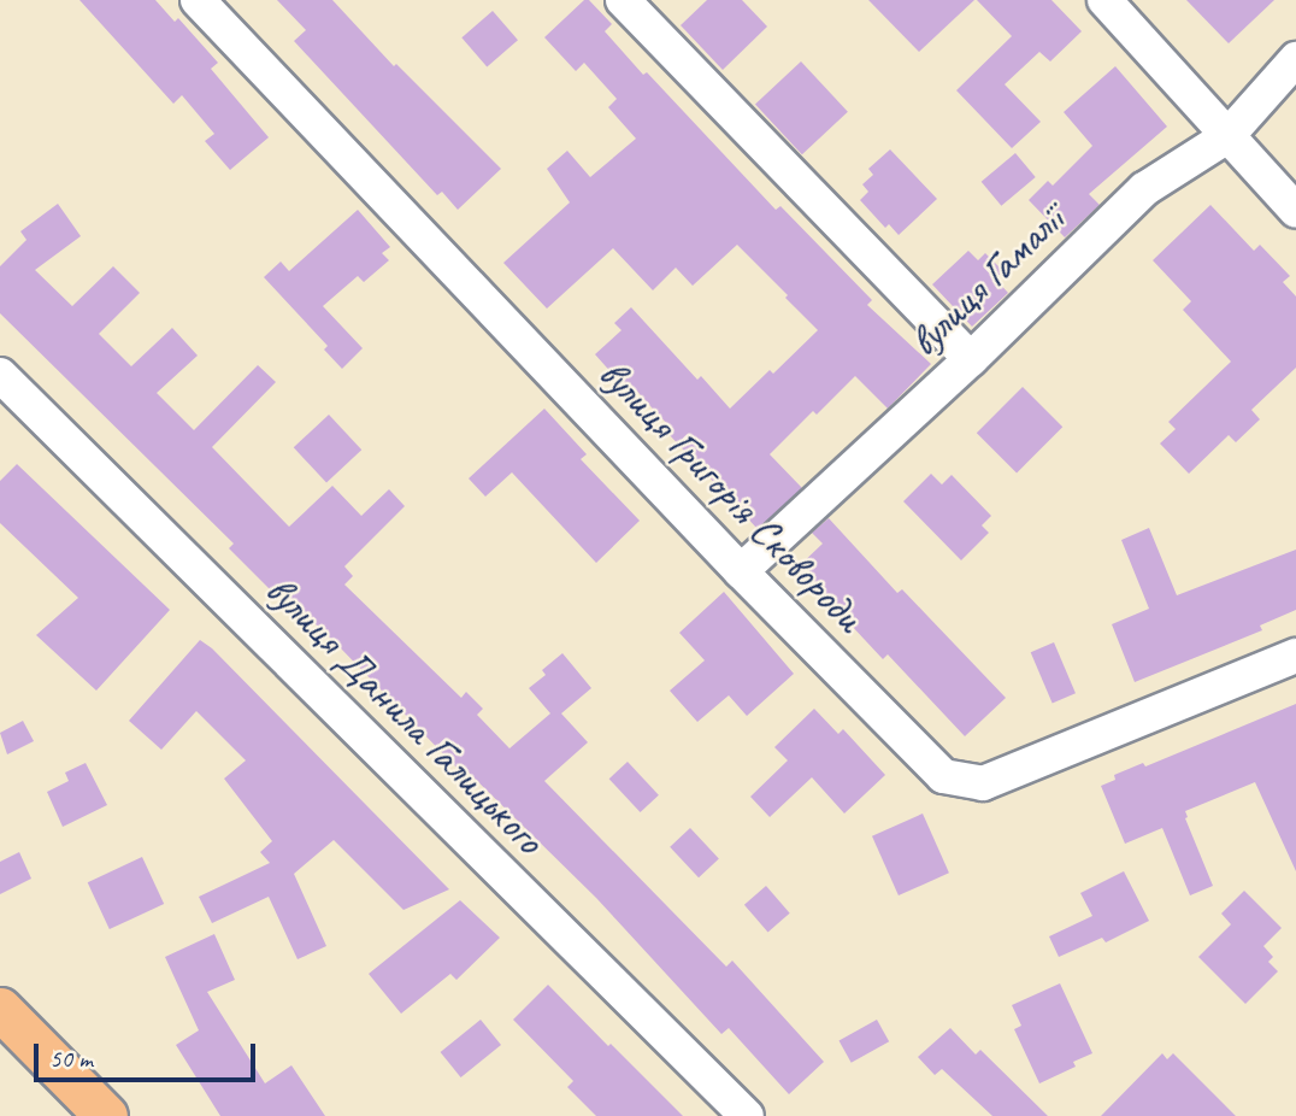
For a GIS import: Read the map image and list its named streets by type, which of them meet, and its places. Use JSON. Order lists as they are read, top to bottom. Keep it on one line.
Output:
{"streets":{"street":["вулиця Гамалії","вулиця Григорія Сковороди","вулиця Данила Галицького"]},"crossings":[["вулиця Гамалії","вулиця Григорія Сковороди"]],"scale_bar":"50 m"}
